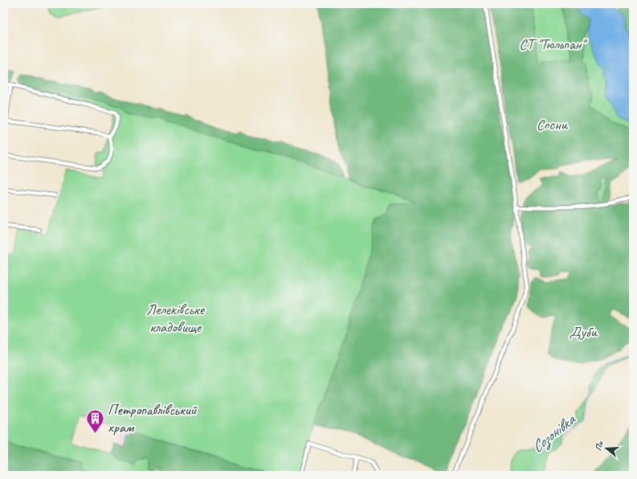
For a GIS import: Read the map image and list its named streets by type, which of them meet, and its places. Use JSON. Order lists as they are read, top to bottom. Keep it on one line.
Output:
{"water":["Созонівка"],"parks":["СТ \"Тюльпан\"","Сосни","Лелеківське кладовище","Дуби"],"places":{"building":["Петропавлівський храм"]},"north":"left"}
